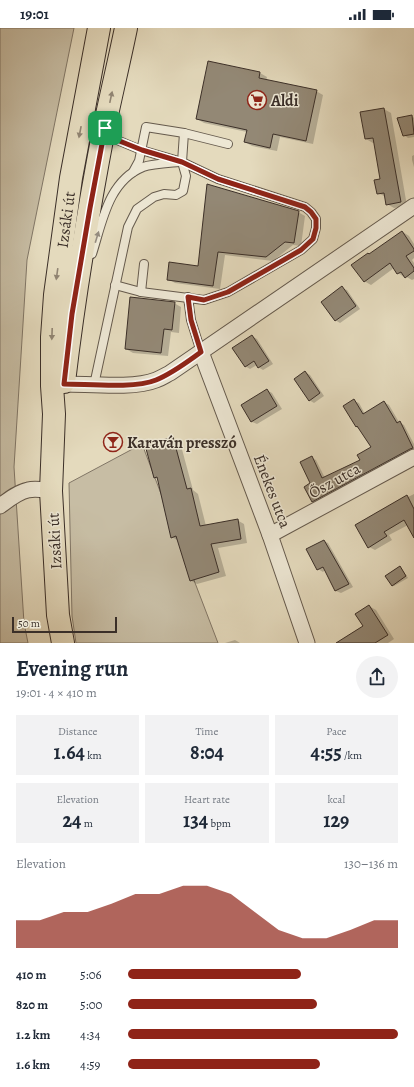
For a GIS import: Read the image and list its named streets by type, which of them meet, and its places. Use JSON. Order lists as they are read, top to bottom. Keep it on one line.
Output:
{"streets":{"main road":["Izsáki út"],"street":["Ősz utca","Énekes utca"]},"crossings":[["Ősz utca","Énekes utca"]],"places":{"supermarket":["Aldi"],"bar":["Karaván presszó"]},"scale_bar":"50 m","page":{"status":"19:01","scale":"50 m","heading":["Evening run","19:01 · 4 × 410 m"],"stats":[["Distance","1.64 km"],["Time","8:04"],["Pace","4:55 /km"],["Elevation","24 m"],["Heart rate","134 bpm"],["kcal","129"]],"chart":["Elevation","130–136 m"],"list":[{"name":"410 m","note":"5:06"},{"name":"820 m","note":"5:00"},{"name":"1.2 km","note":"4:34"},{"name":"1.6 km","note":"4:59"}]}}
